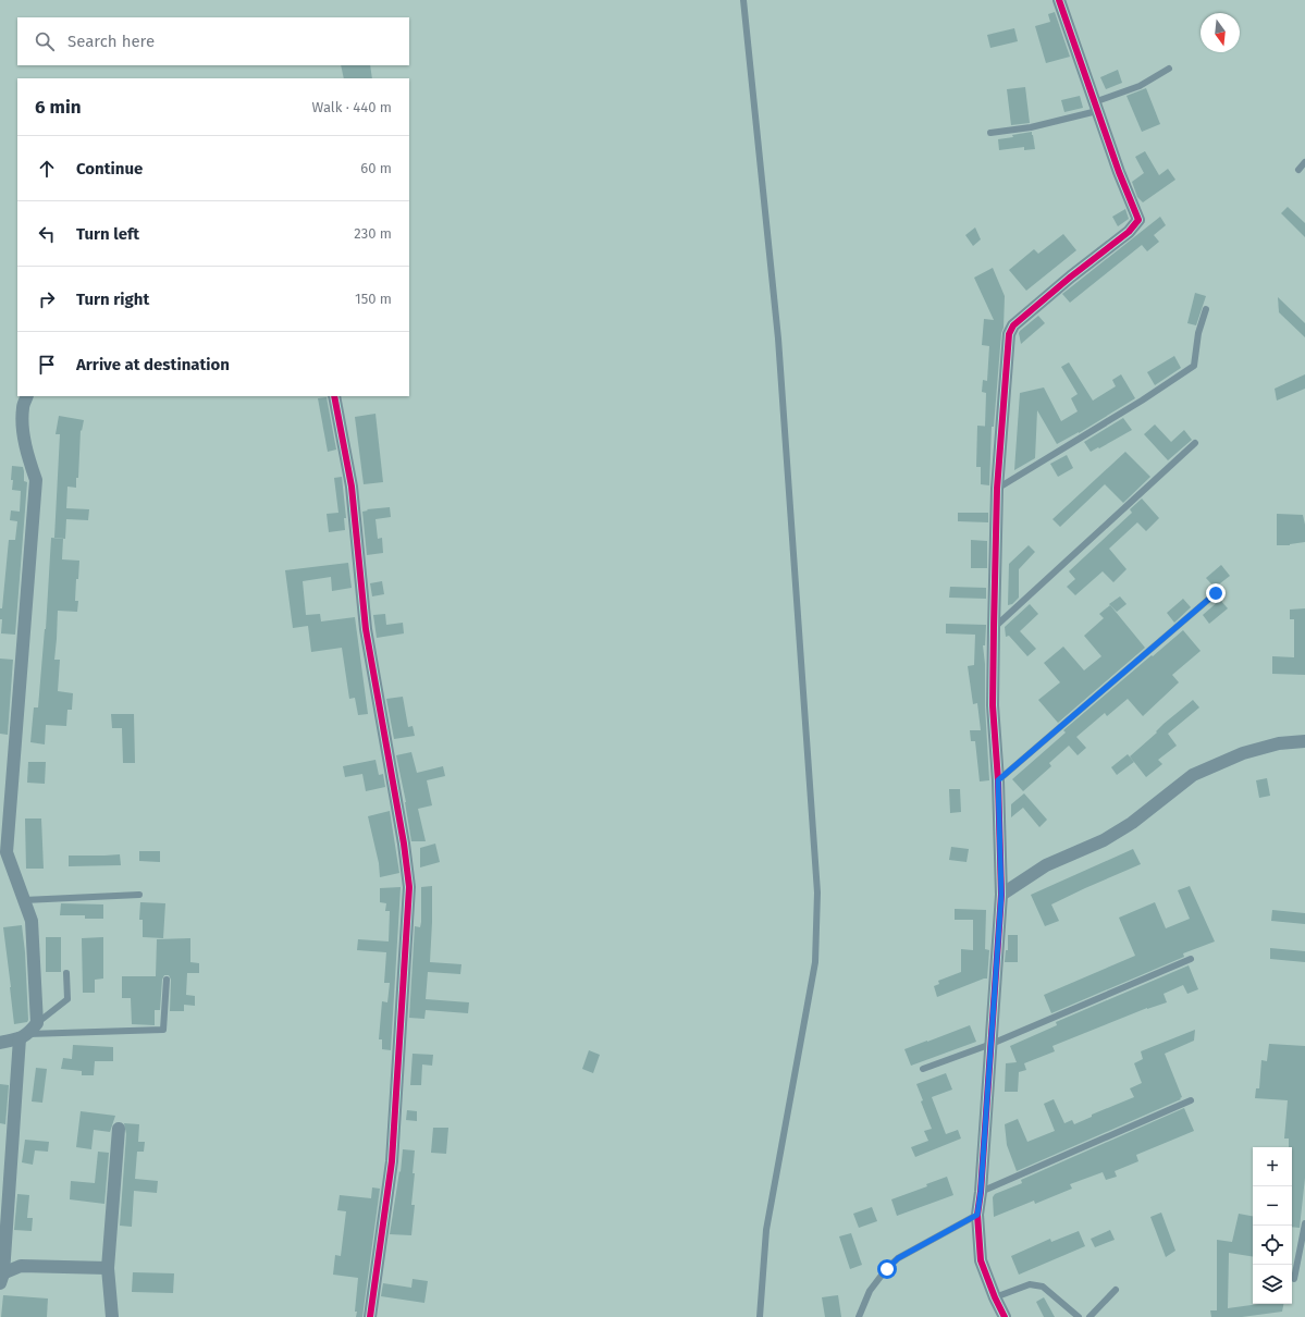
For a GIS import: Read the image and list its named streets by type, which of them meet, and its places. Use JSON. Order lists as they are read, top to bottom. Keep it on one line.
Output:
{"north":"bottom","page":{"search":"Search here","heading":["6 min","Walk · 440 m"],"list":[["Continue","60 m"],["Turn left","230 m"],["Turn right","150 m"],"Arrive at destination"],"map_buttons":["+","−"]}}
